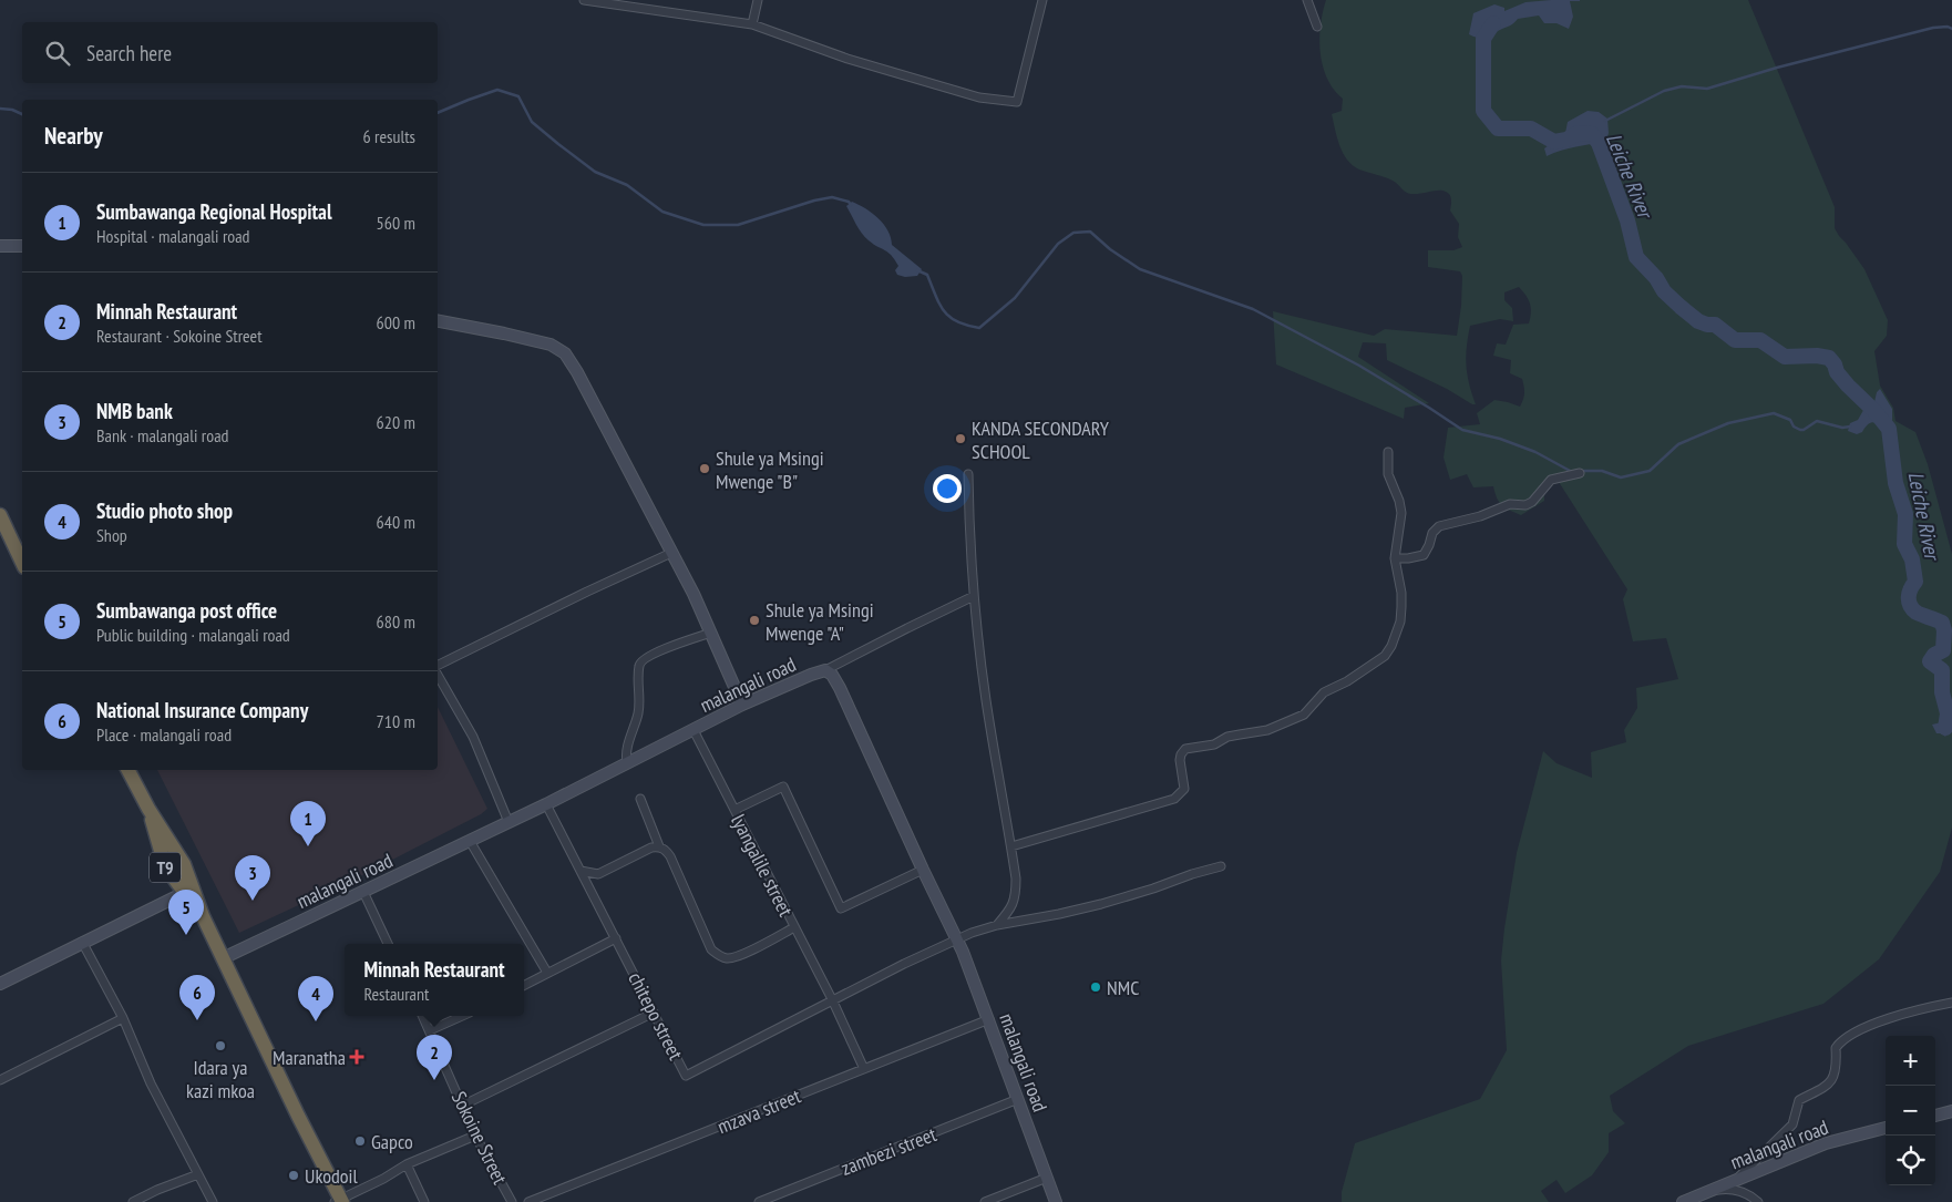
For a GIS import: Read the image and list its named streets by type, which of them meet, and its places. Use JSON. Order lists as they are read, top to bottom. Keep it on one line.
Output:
{"streets":{"highway":["T9"],"street":["malangali road","lyangalile street","chitepo street","mzava street","Sokoine Street","zambezi street"]},"crossings":[["malangali road","lyangalile street"],["malangali road","T9"],["malangali road","chitepo street"],["malangali road","mzava street"],["malangali road","zambezi street"],["lyangalile street","chitepo street"],["lyangalile street","mzava street"]],"water":["Leiche River"],"places":{"other":["KANDA SECONDARY SCHOOL","Shule ya Msingi Mwenge \"B\"","Shule ya Msingi Mwenge \"A\"","NMC","Idara ya kazi mkoa","Gapco","Ukodoil"],"health":["Maranatha"]},"page":{"search":"Search here","heading":["Nearby","6 results"],"list":[{"mark":"1","name":"Sumbawanga Regional Hospital","note":"Hospital · malangali road","value":"560 m"},{"mark":"2","name":"Minnah Restaurant","note":"Restaurant · Sokoine Street","value":"600 m"},{"mark":"3","name":"NMB bank","note":"Bank · malangali road","value":"620 m"},{"mark":"4","name":"Studio photo shop","note":"Shop","value":"640 m"},{"mark":"5","name":"Sumbawanga post office","note":"Public building · malangali road","value":"680 m"},{"mark":"6","name":"National Insurance Company","note":"Place · malangali road","value":"710 m"}],"pins":["1","3","5","6","4","2"],"popup":["Minnah Restaurant","Restaurant"],"map_buttons":["+","−"]}}
